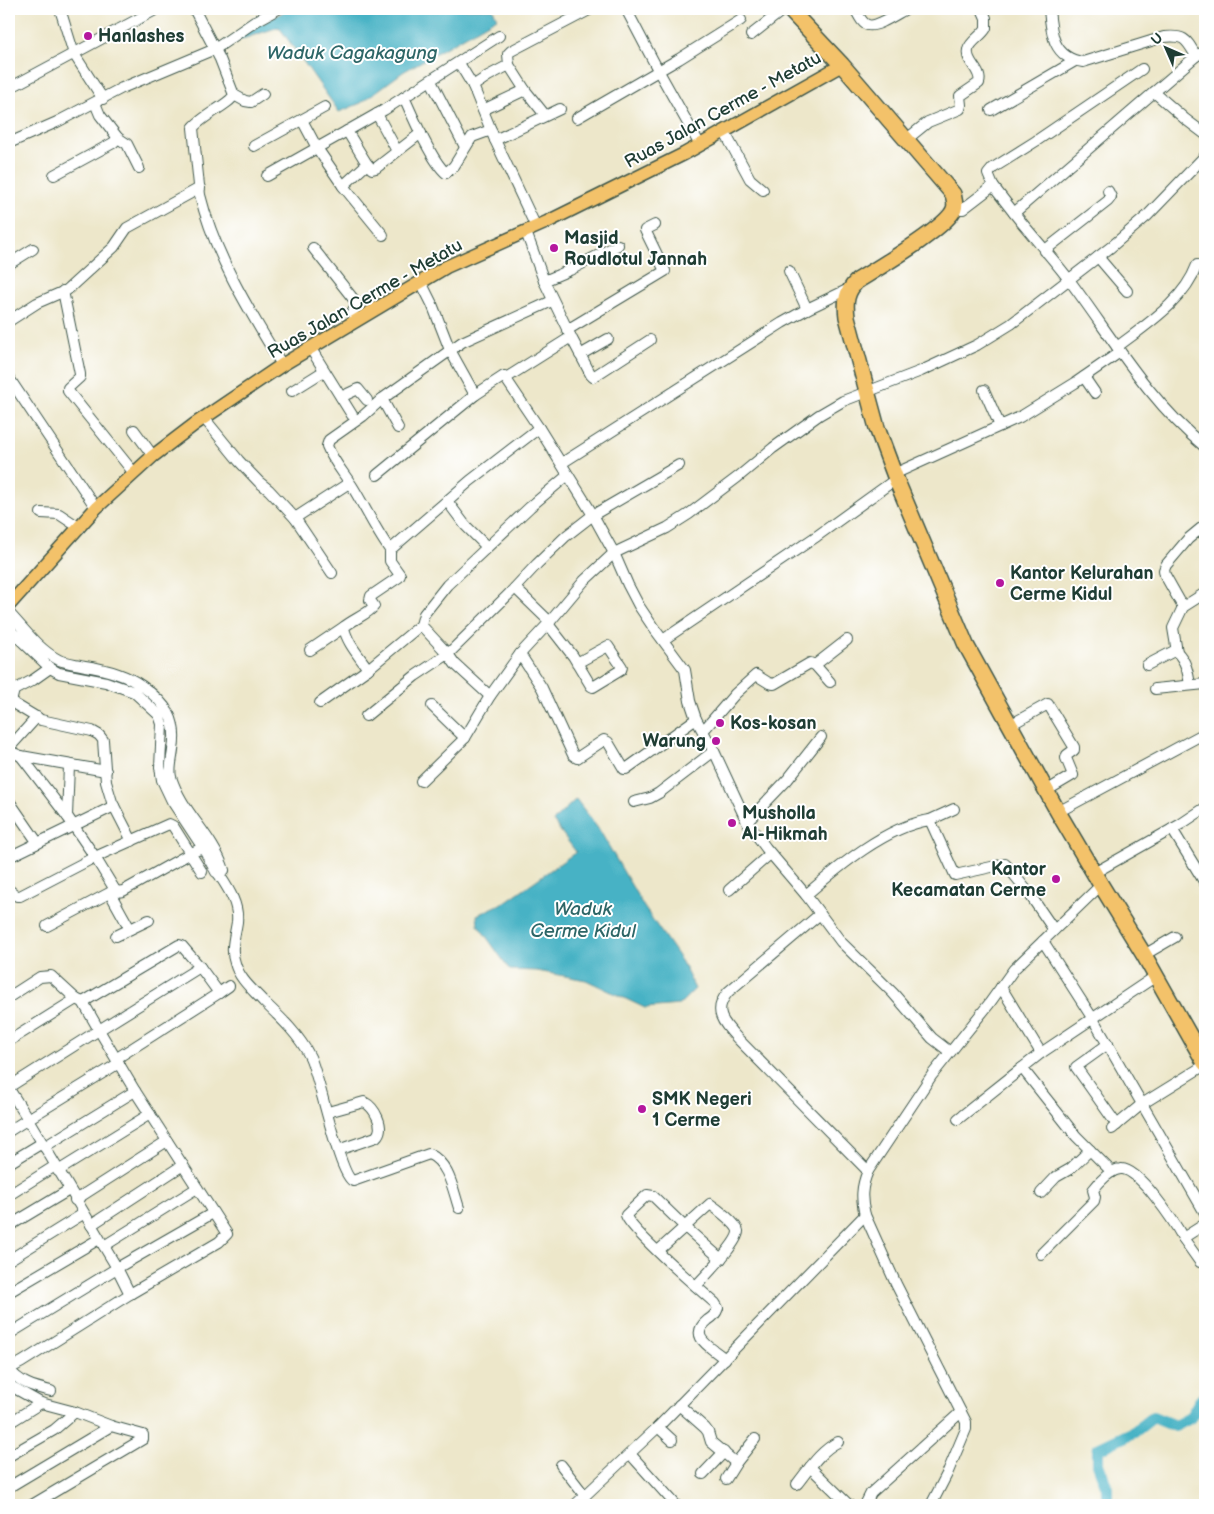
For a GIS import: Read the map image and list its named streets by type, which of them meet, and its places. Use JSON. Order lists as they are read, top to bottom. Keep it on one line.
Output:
{"streets":{"main road":["Ruas Jalan Cerme - Metatu"]},"water":["Waduk Cagakagung","Waduk Cerme Kidul"],"places":["Hanlashes","Masjid Roudlotul Jannah","Kantor Kelurahan Cerme Kidul","Kos-kosan","Warung","Musholla Al-Hikmah","Kantor Kecamatan Cerme","SMK Negeri 1 Cerme"],"north":"top left"}
